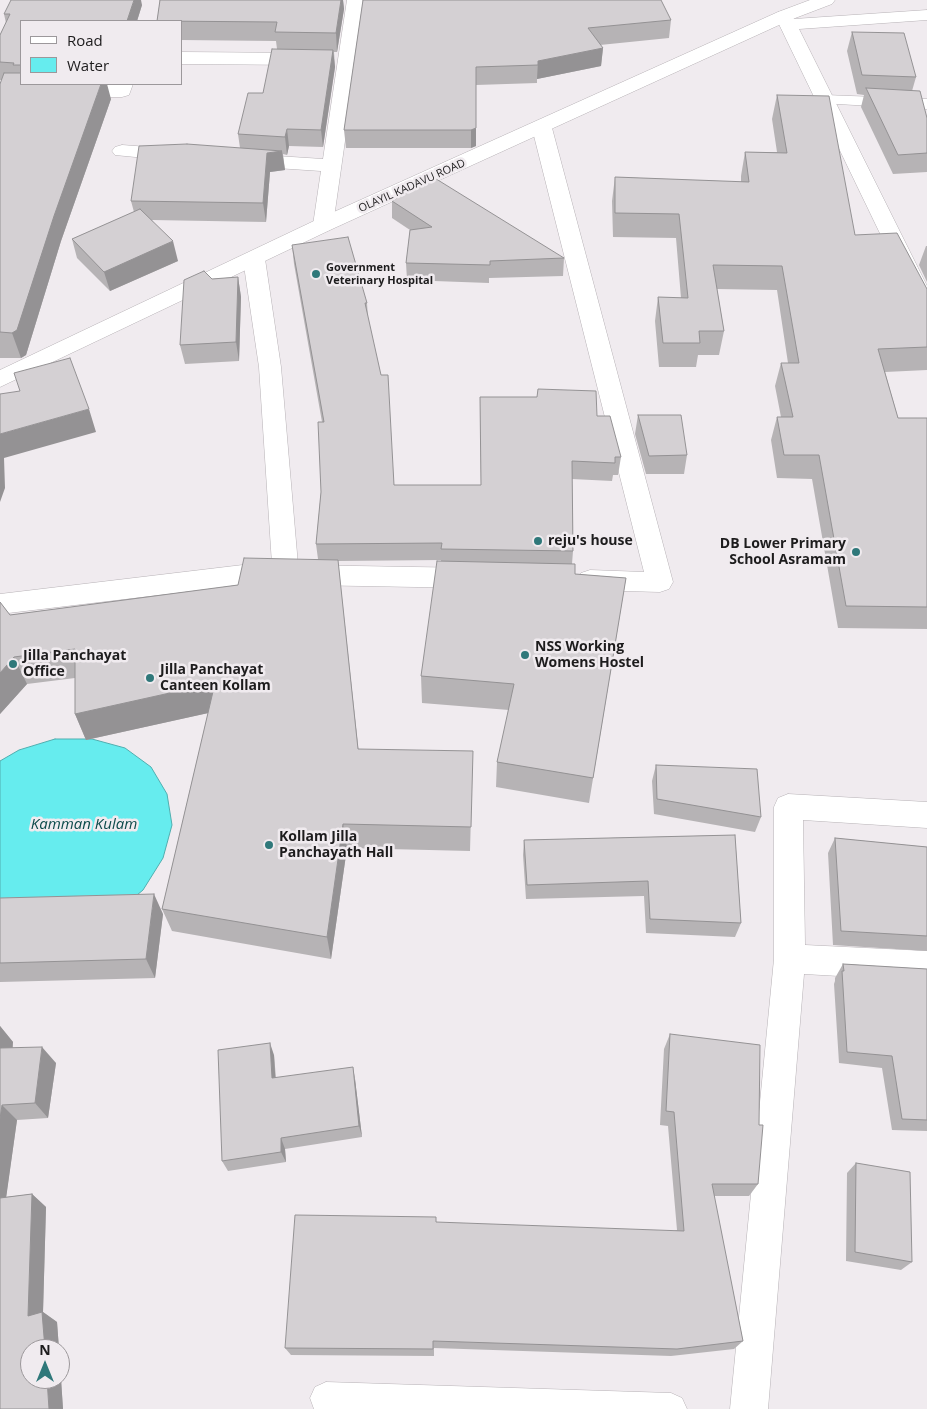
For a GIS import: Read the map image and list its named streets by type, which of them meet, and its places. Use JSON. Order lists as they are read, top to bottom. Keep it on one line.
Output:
{"streets":{"street":["OLAYIL KADAVU ROAD"]},"water":["Kamman Kulam"],"places":["Government Veterinary Hospital","reju's house","DB Lower Primary School Asramam","NSS Working Womens Hostel","Jilla Panchayat Office","Jilla Panchayat Canteen Kollam","Kollam Jilla Panchayath Hall"],"legend":["Road","Water"],"north":"top"}
